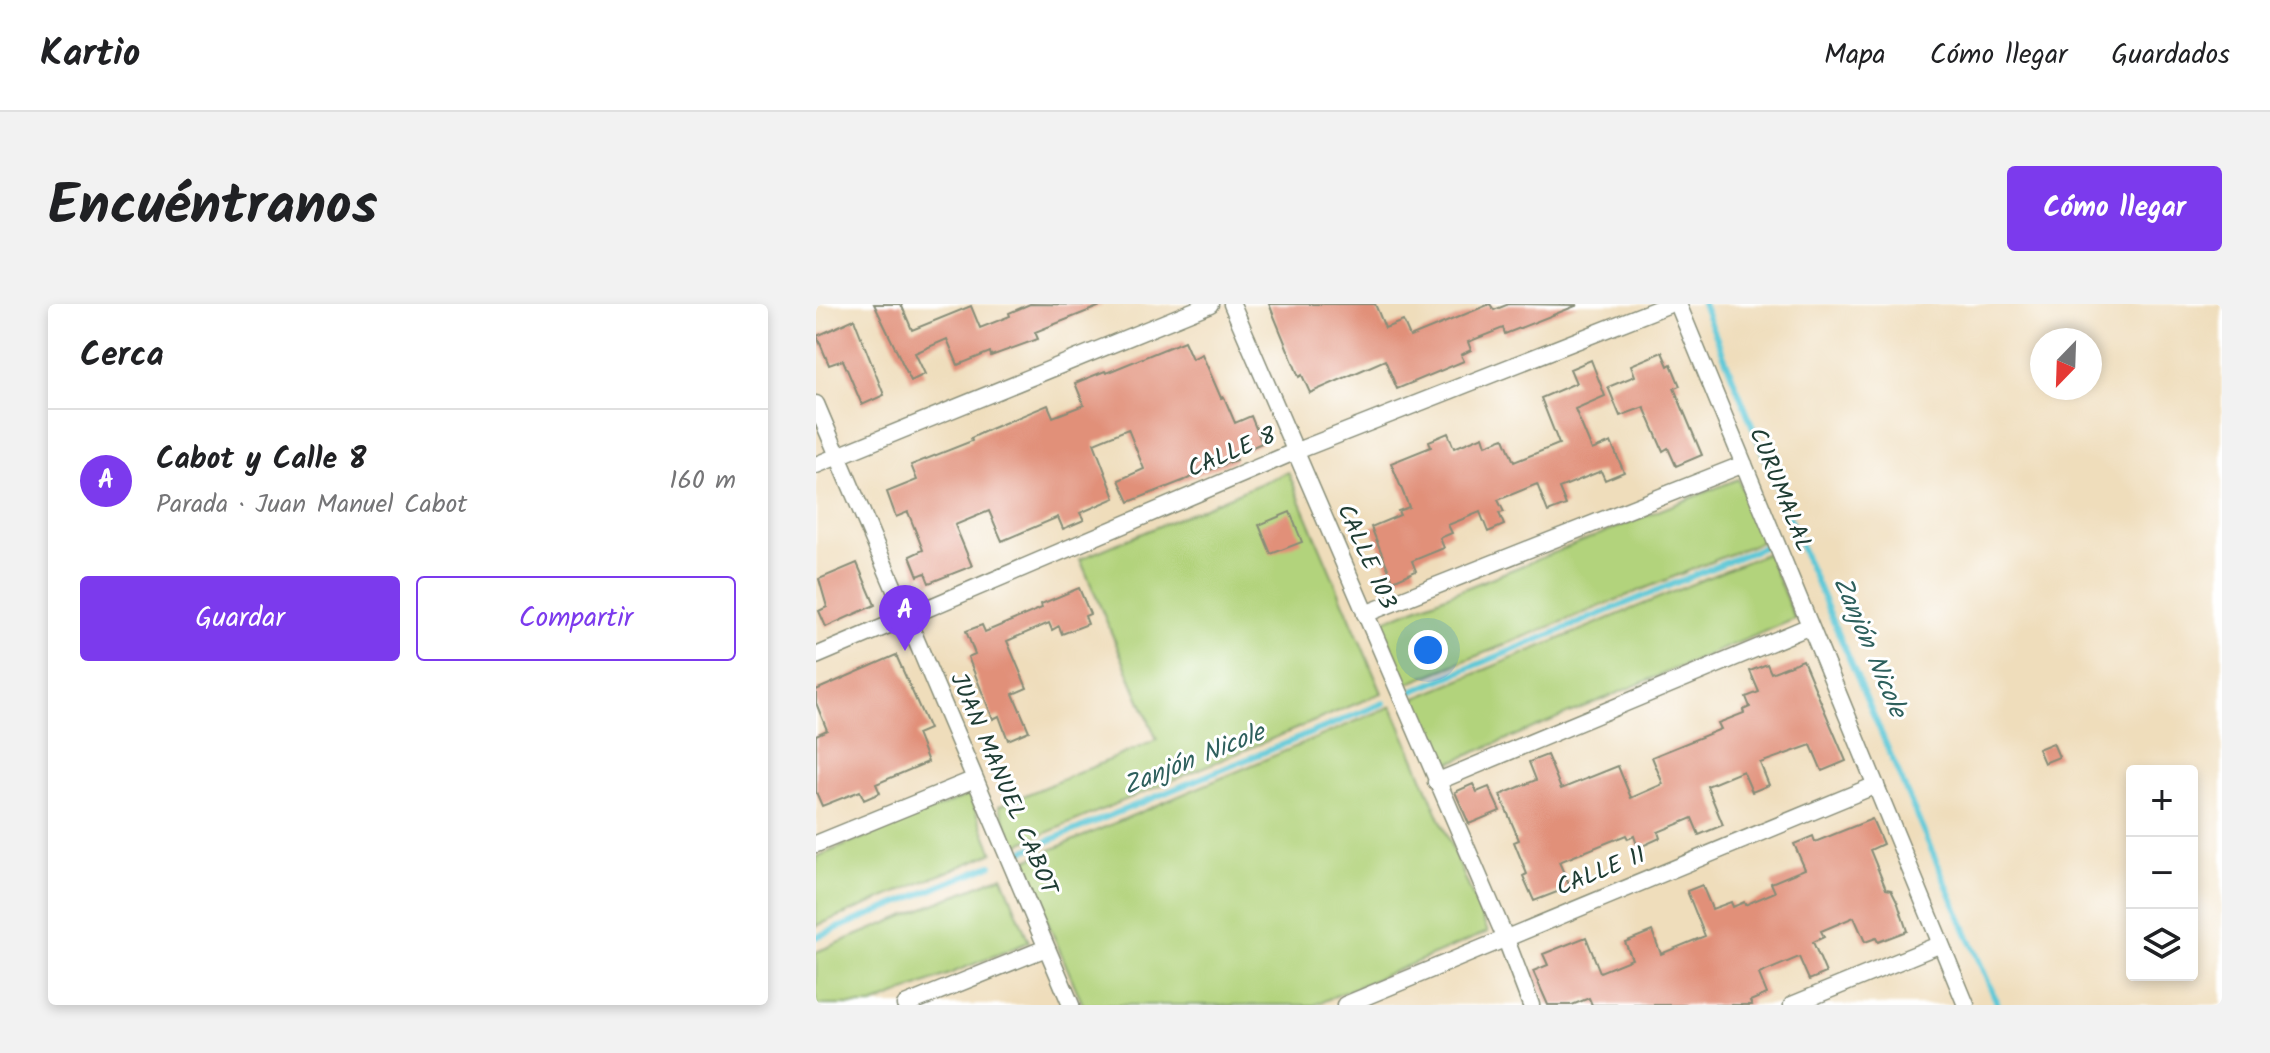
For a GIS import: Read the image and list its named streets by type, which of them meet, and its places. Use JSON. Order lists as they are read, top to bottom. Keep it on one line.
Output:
{"streets":{"street":["CALLE 8","CURUMALAL","CALLE 103","JUAN MANUEL CABOT","CALLE 11"]},"crossings":[["CALLE 8","CALLE 103"],["CALLE 8","JUAN MANUEL CABOT"],["CURUMALAL","CALLE 11"],["CALLE 103","CALLE 11"]],"water":["Zanjón Nicole"],"north":"bottom left","page":{"header":"Kartio","nav":["Mapa","Cómo llegar","Guardados"],"title":"Encuéntranos","buttons":["Cómo llegar",["Guardar","Compartir"]],"heading":"Cerca","list":[{"mark":"A","name":"Cabot y Calle 8","note":"Parada · Juan Manuel Cabot","value":"160 m"}],"pins":"A","map_buttons":["+","−"]}}
